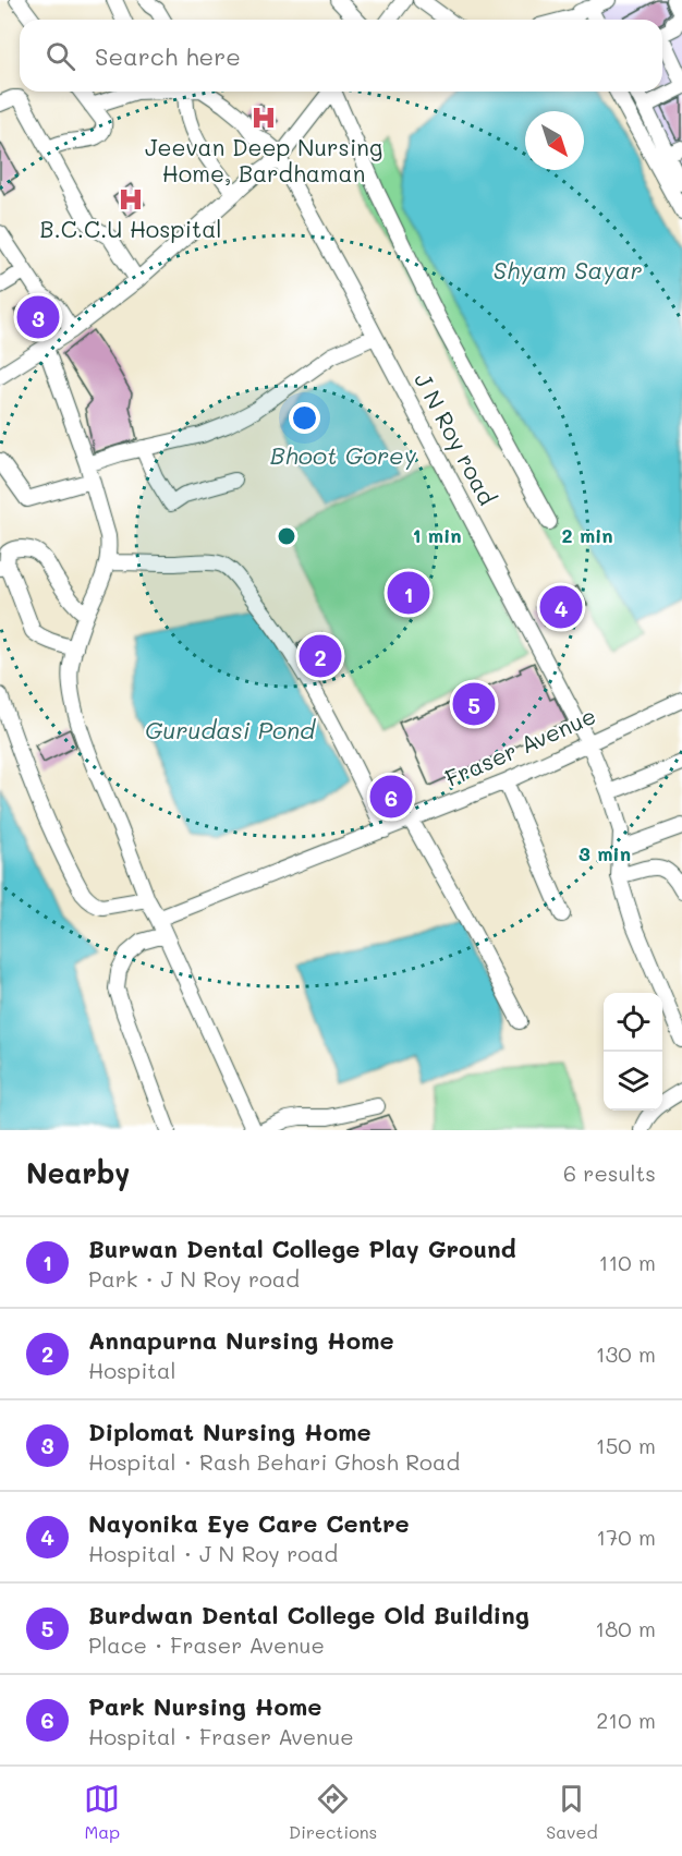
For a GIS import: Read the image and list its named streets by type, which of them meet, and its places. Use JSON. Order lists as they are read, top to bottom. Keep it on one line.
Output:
{"streets":{"street":["J N Roy road","Fraser Avenue"]},"crossings":[["J N Roy road","Fraser Avenue"]],"water":["Shyam Sayar","Bhoot Gorey","Gurudasi Pond"],"places":{"hospital":["Jeevan Deep Nursing Home, Bardhaman","B.C.C.U Hospital"]},"north":"bottom right","page":{"search":"Search here","pins":["3","1","4","2","5","6"],"heading":["Nearby","6 results"],"list":[{"mark":"1","name":"Burwan Dental College Play Ground","note":"Park · J N Roy road","value":"110 m"},{"mark":"2","name":"Annapurna Nursing Home","note":"Hospital","value":"130 m"},{"mark":"3","name":"Diplomat Nursing Home","note":"Hospital · Rash Behari Ghosh Road","value":"150 m"},{"mark":"4","name":"Nayonika Eye Care Centre","note":"Hospital · J N Roy road","value":"170 m"},{"mark":"5","name":"Burdwan Dental College Old Building","note":"Place · Fraser Avenue","value":"180 m"},{"mark":"6","name":"Park Nursing Home","note":"Hospital · Fraser Avenue","value":"210 m"}],"nav":["Map","Directions","Saved"]},"rings":["1 min","2 min","3 min"]}
